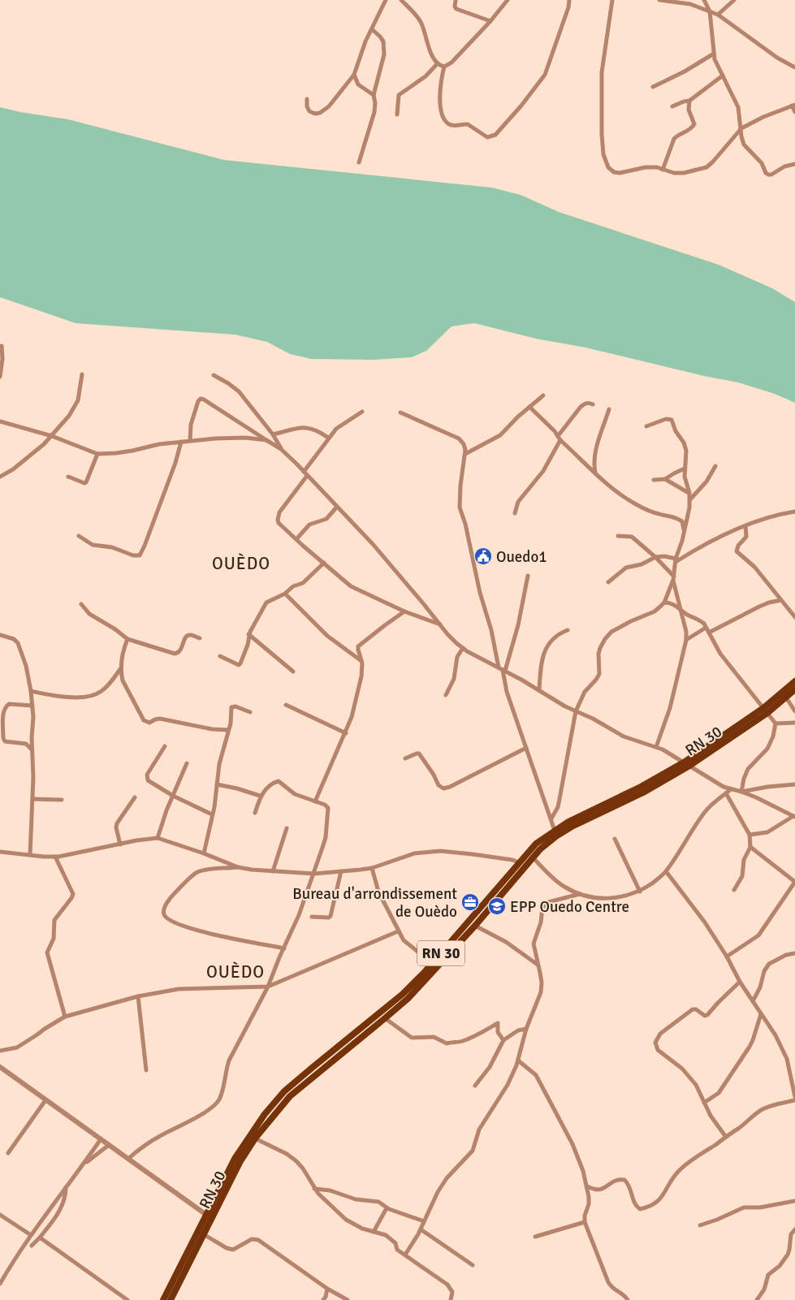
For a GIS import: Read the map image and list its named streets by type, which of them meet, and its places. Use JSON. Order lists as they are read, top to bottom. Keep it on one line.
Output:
{"streets":{"main road":["RN 30"]},"districts":["OUÈDO","OUÈDO"],"places":{"public building":["Ouedo1"],"office":["Bureau d'arrondissement de Ouèdo"],"school or university":["EPP Ouedo Centre"]}}
